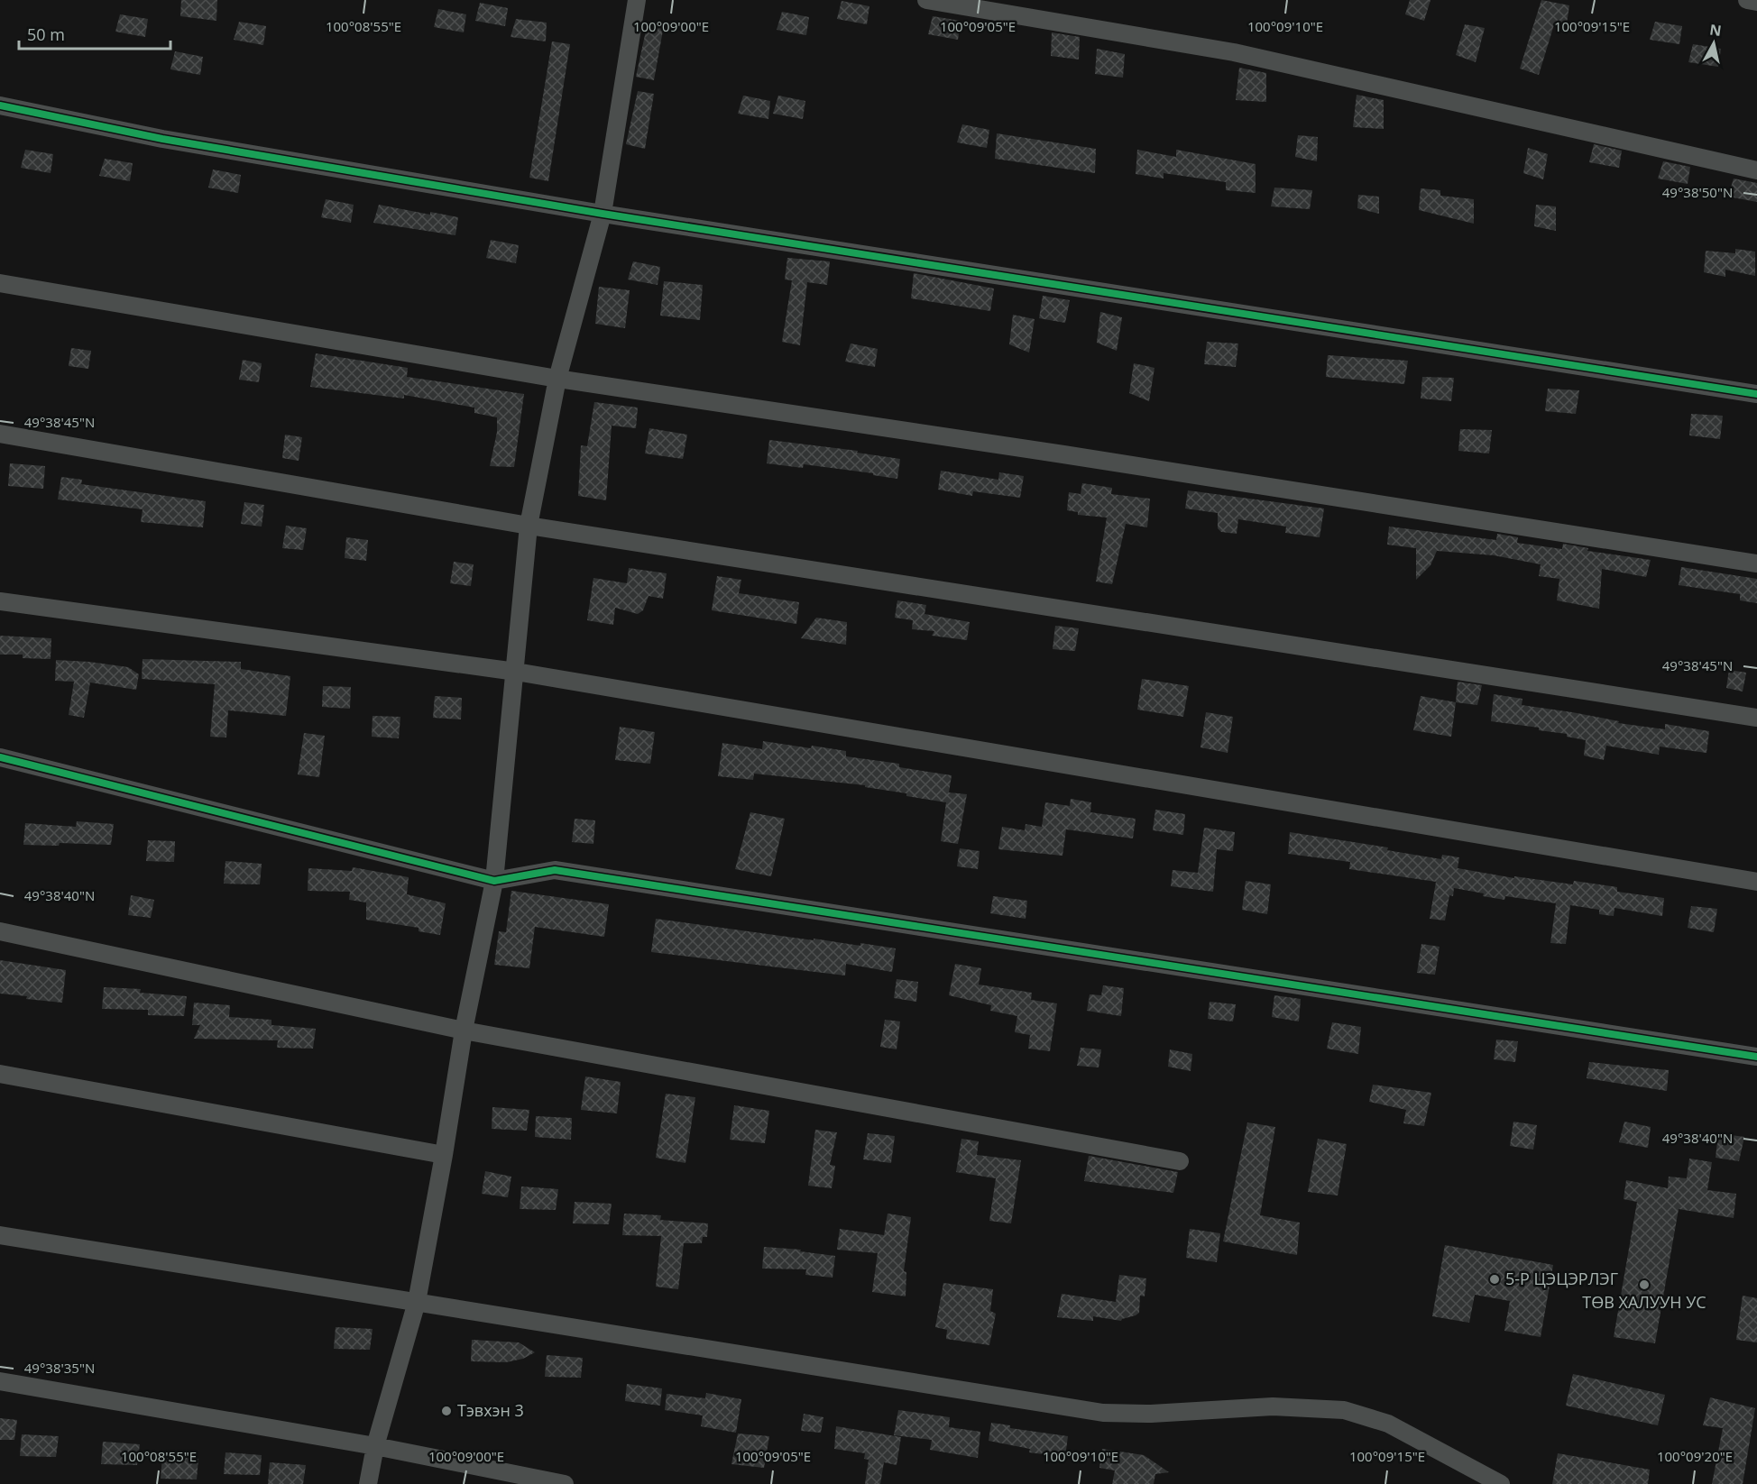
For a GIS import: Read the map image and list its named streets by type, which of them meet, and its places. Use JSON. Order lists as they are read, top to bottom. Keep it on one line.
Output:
{"places":["5-Р ЦЭЦЭРЛЭГ","ТӨВ ХАЛУУН УС","Тэвхэн 3"],"scale_bar":"50 m","north":"top","coordinates":["100°08'55\"E","100°09'00\"E","100°09'05\"E","100°09'10\"E","100°09'15\"E","49°38'50\"N","49°38'45\"N","49°38'40\"N","49°38'35\"N","100°09'20\"E"]}
